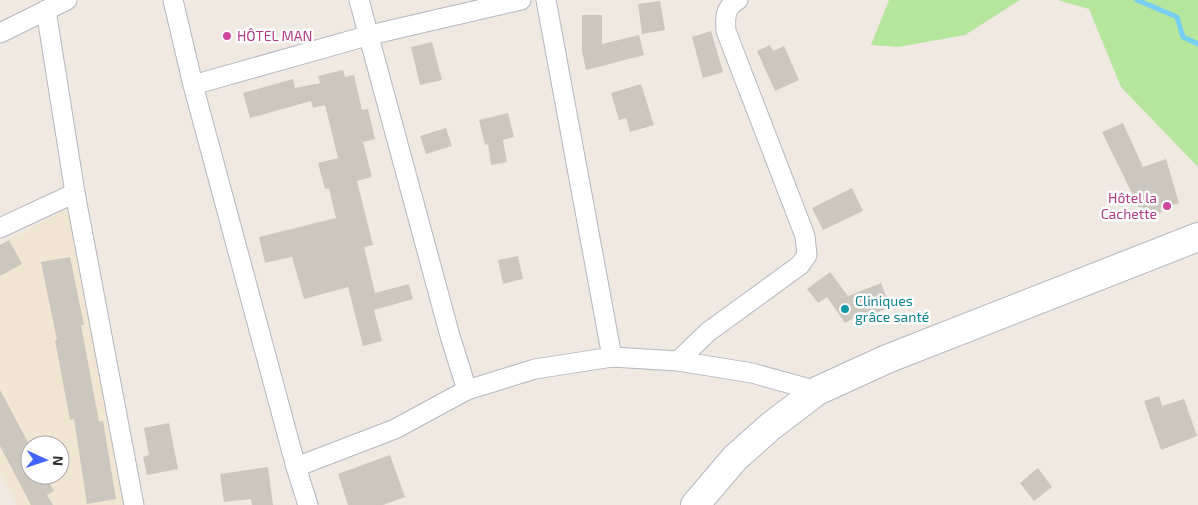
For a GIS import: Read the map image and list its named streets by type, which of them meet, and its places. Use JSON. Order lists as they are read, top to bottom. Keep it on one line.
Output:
{"places":["HÔTEL MAN","Hôtel la Cachette","Cliniques grâce santé"],"north":"right"}
